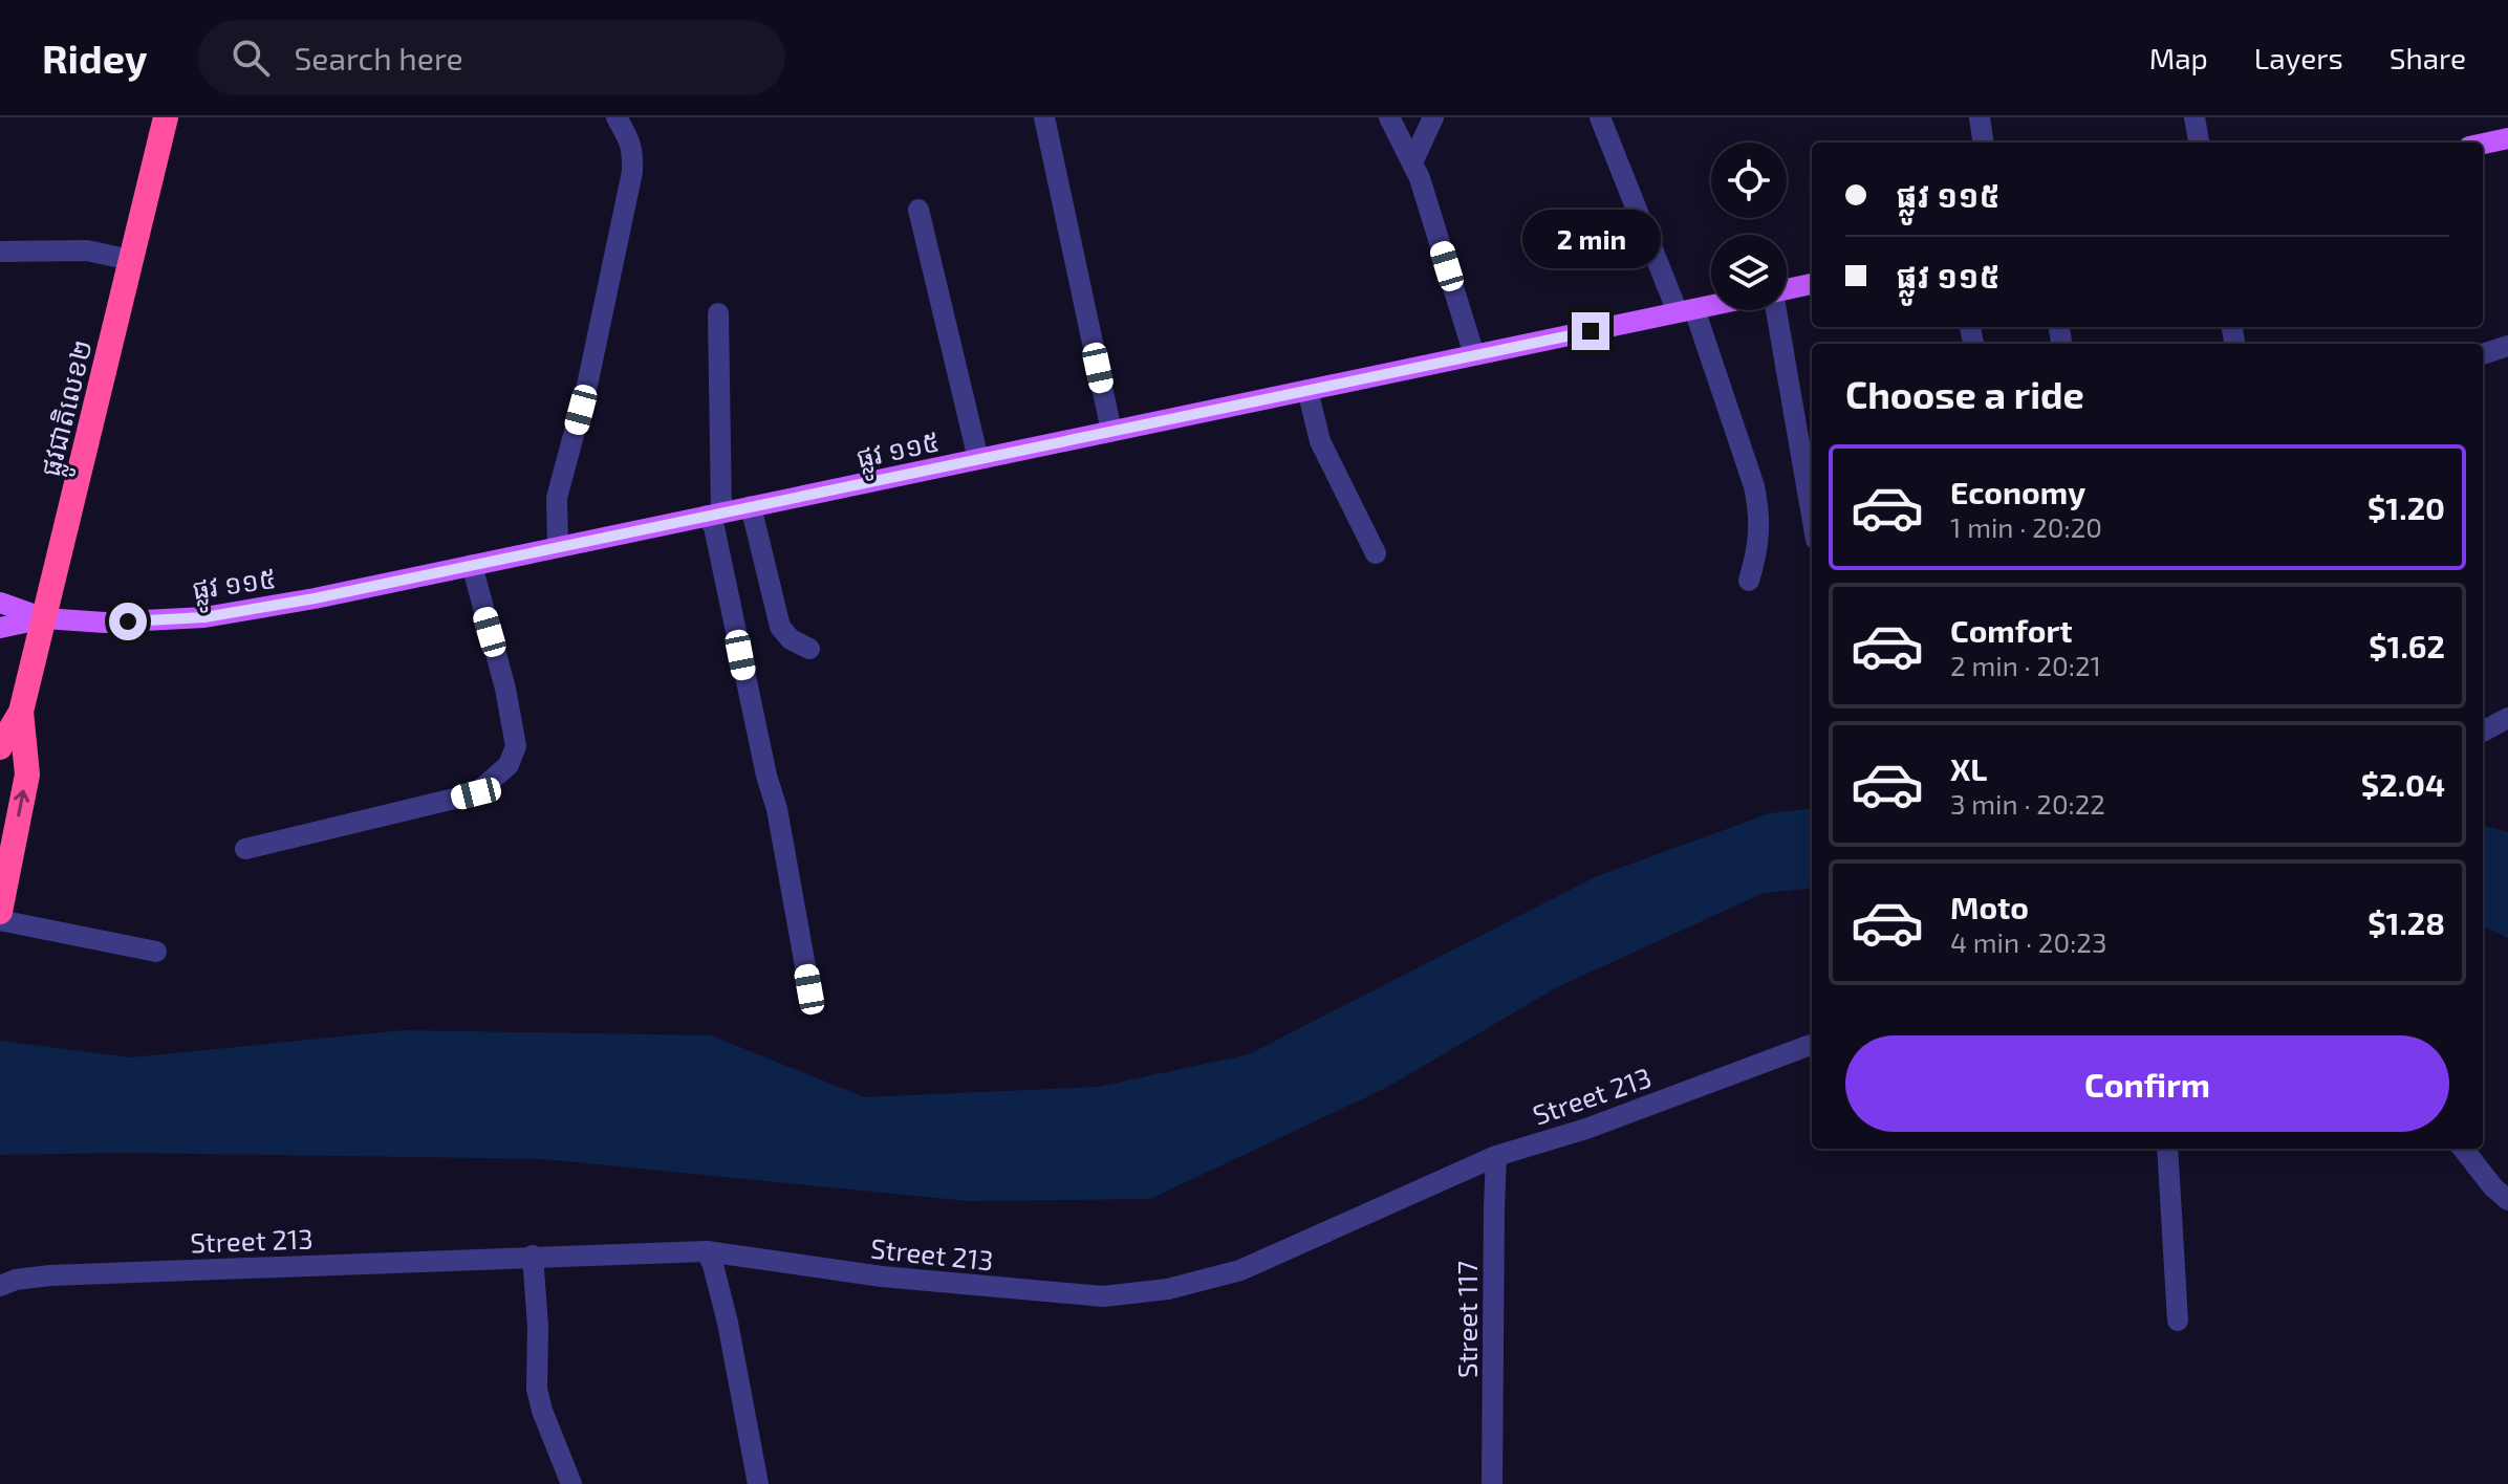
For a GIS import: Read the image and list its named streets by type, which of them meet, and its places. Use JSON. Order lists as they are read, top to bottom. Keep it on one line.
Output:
{"streets":{"highway":["ផ្លូវជាតិលេខ២"],"main road":["ផ្លូវ ១១៥"],"street":["Street 213","Street 117"]},"crossings":[["ផ្លូវជាតិលេខ២","ផ្លូវ ១១៥"],["Street 213","Street 117"]],"page":{"header":"Ridey","search":"Search here","nav":["Map","Layers","Share"],"banner":["ផ្លូវ ១១៥","ផ្លូវ ១១៥"],"bubble":"2 min","heading":"Choose a ride","list":[{"name":"Economy","note":"1 min · 20:20","value":"$1.20"},{"name":"Comfort","note":"2 min · 20:21","value":"$1.62"},{"name":"XL","note":"3 min · 20:22","value":"$2.04"},{"name":"Moto","note":"4 min · 20:23","value":"$1.28"}],"buttons":"Confirm"}}
